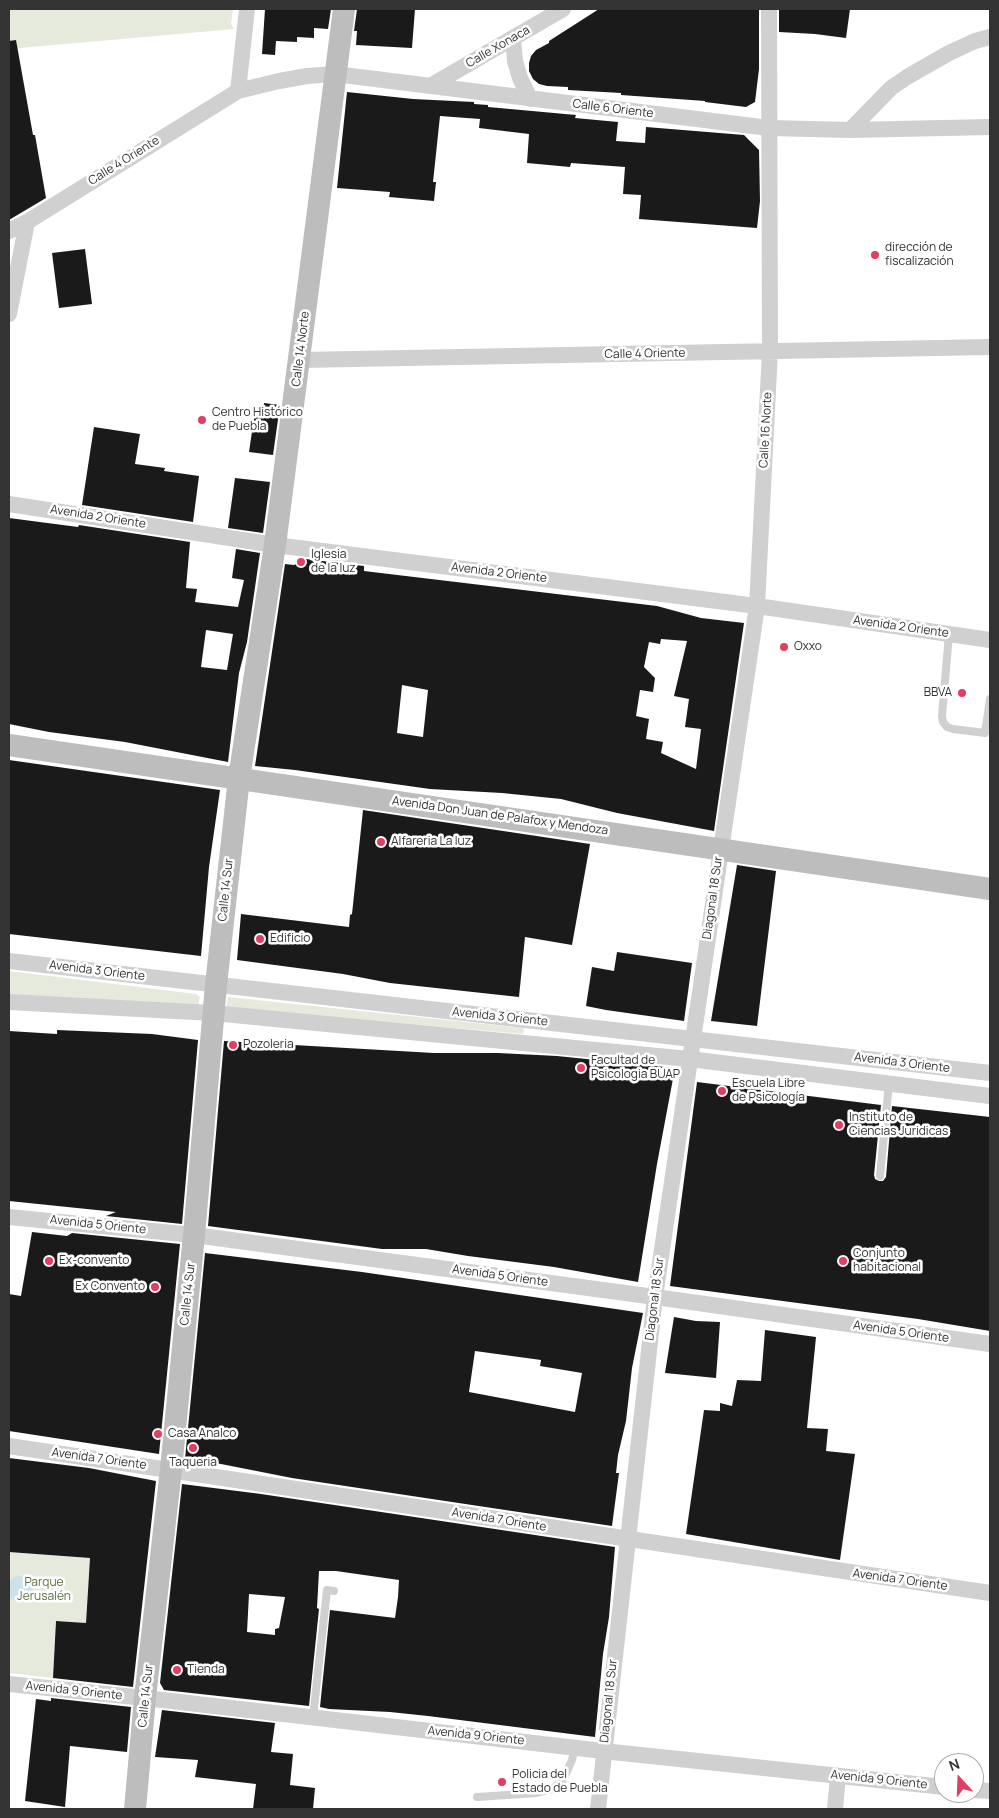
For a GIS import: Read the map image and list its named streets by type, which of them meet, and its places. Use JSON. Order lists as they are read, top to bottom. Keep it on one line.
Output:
{"streets":{"main road":["Calle 14 Norte","Avenida Don Juan de Palafox y Mendoza","Calle 14 Sur"],"street":["Calle Xonaca","Calle 6 Oriente","Calle 4 Oriente","Calle 16 Norte","Avenida 2 Oriente","Diagonal 18 Sur","Avenida 3 Oriente","Avenida 5 Oriente","Avenida 7 Oriente","Avenida 9 Oriente"]},"crossings":[["Calle Xonaca","Calle 6 Oriente"],["Calle 6 Oriente","Calle 4 Oriente"],["Calle 6 Oriente","Calle 14 Norte"],["Calle 6 Oriente","Calle 16 Norte"],["Calle 4 Oriente","Calle 14 Norte"],["Calle 4 Oriente","Calle 16 Norte"],["Calle 14 Norte","Avenida 2 Oriente"],["Calle 14 Norte","Avenida Don Juan de Palafox y Mendoza"],["Calle 14 Norte","Calle 14 Sur"],["Calle 16 Norte","Avenida 2 Oriente"],["Calle 16 Norte","Avenida Don Juan de Palafox y Mendoza"],["Calle 16 Norte","Diagonal 18 Sur"],["Avenida Don Juan de Palafox y Mendoza","Calle 14 Sur"],["Avenida Don Juan de Palafox y Mendoza","Diagonal 18 Sur"],["Calle 14 Sur","Avenida 3 Oriente"],["Calle 14 Sur","Avenida 5 Oriente"],["Calle 14 Sur","Avenida 7 Oriente"],["Calle 14 Sur","Avenida 9 Oriente"],["Diagonal 18 Sur","Avenida 3 Oriente"],["Diagonal 18 Sur","Avenida 5 Oriente"],["Diagonal 18 Sur","Avenida 7 Oriente"],["Diagonal 18 Sur","Avenida 9 Oriente"]],"parks":["Parque Jerusalén"],"places":["dirección de fiscalización","Centro Histórico de Puebla","Iglesia de la luz","Oxxo","BBVA","Alfareria La luz","Edificio","Pozoleria","Facultad de Psicologia BUAP","Escuela Libre de Psicología","Instituto de Ciencias Juridicas","Ex-convento","Conjunto habitacional","Ex Convento","Casa Analco","Taqueria","Tienda","Policia del Estado de Puebla"],"north":"top"}
